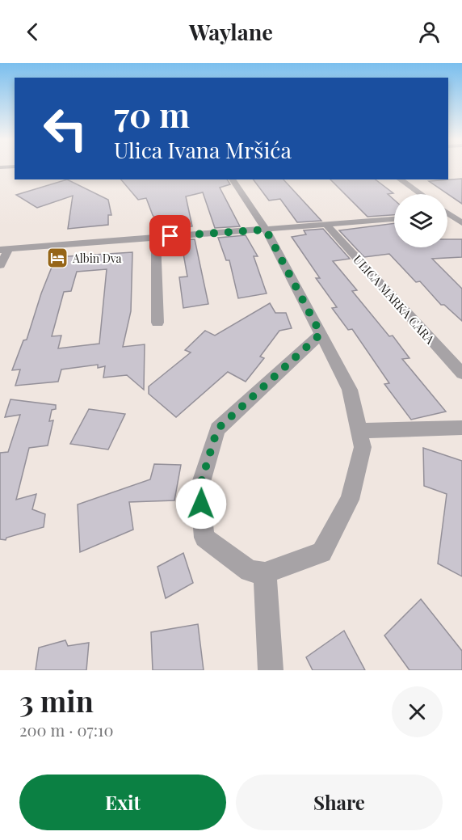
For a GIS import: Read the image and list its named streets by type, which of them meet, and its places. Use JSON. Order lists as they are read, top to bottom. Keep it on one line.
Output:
{"streets":{"street":["ULICA MARKA CARA"]},"places":{"hotel":["Albin Dva"]},"page":{"header":"Waylane","turn":["70 m","Ulica Ivana Mršića"],"heading":["3 min","200 m · 07:10"],"buttons":["Exit","Share"]}}
